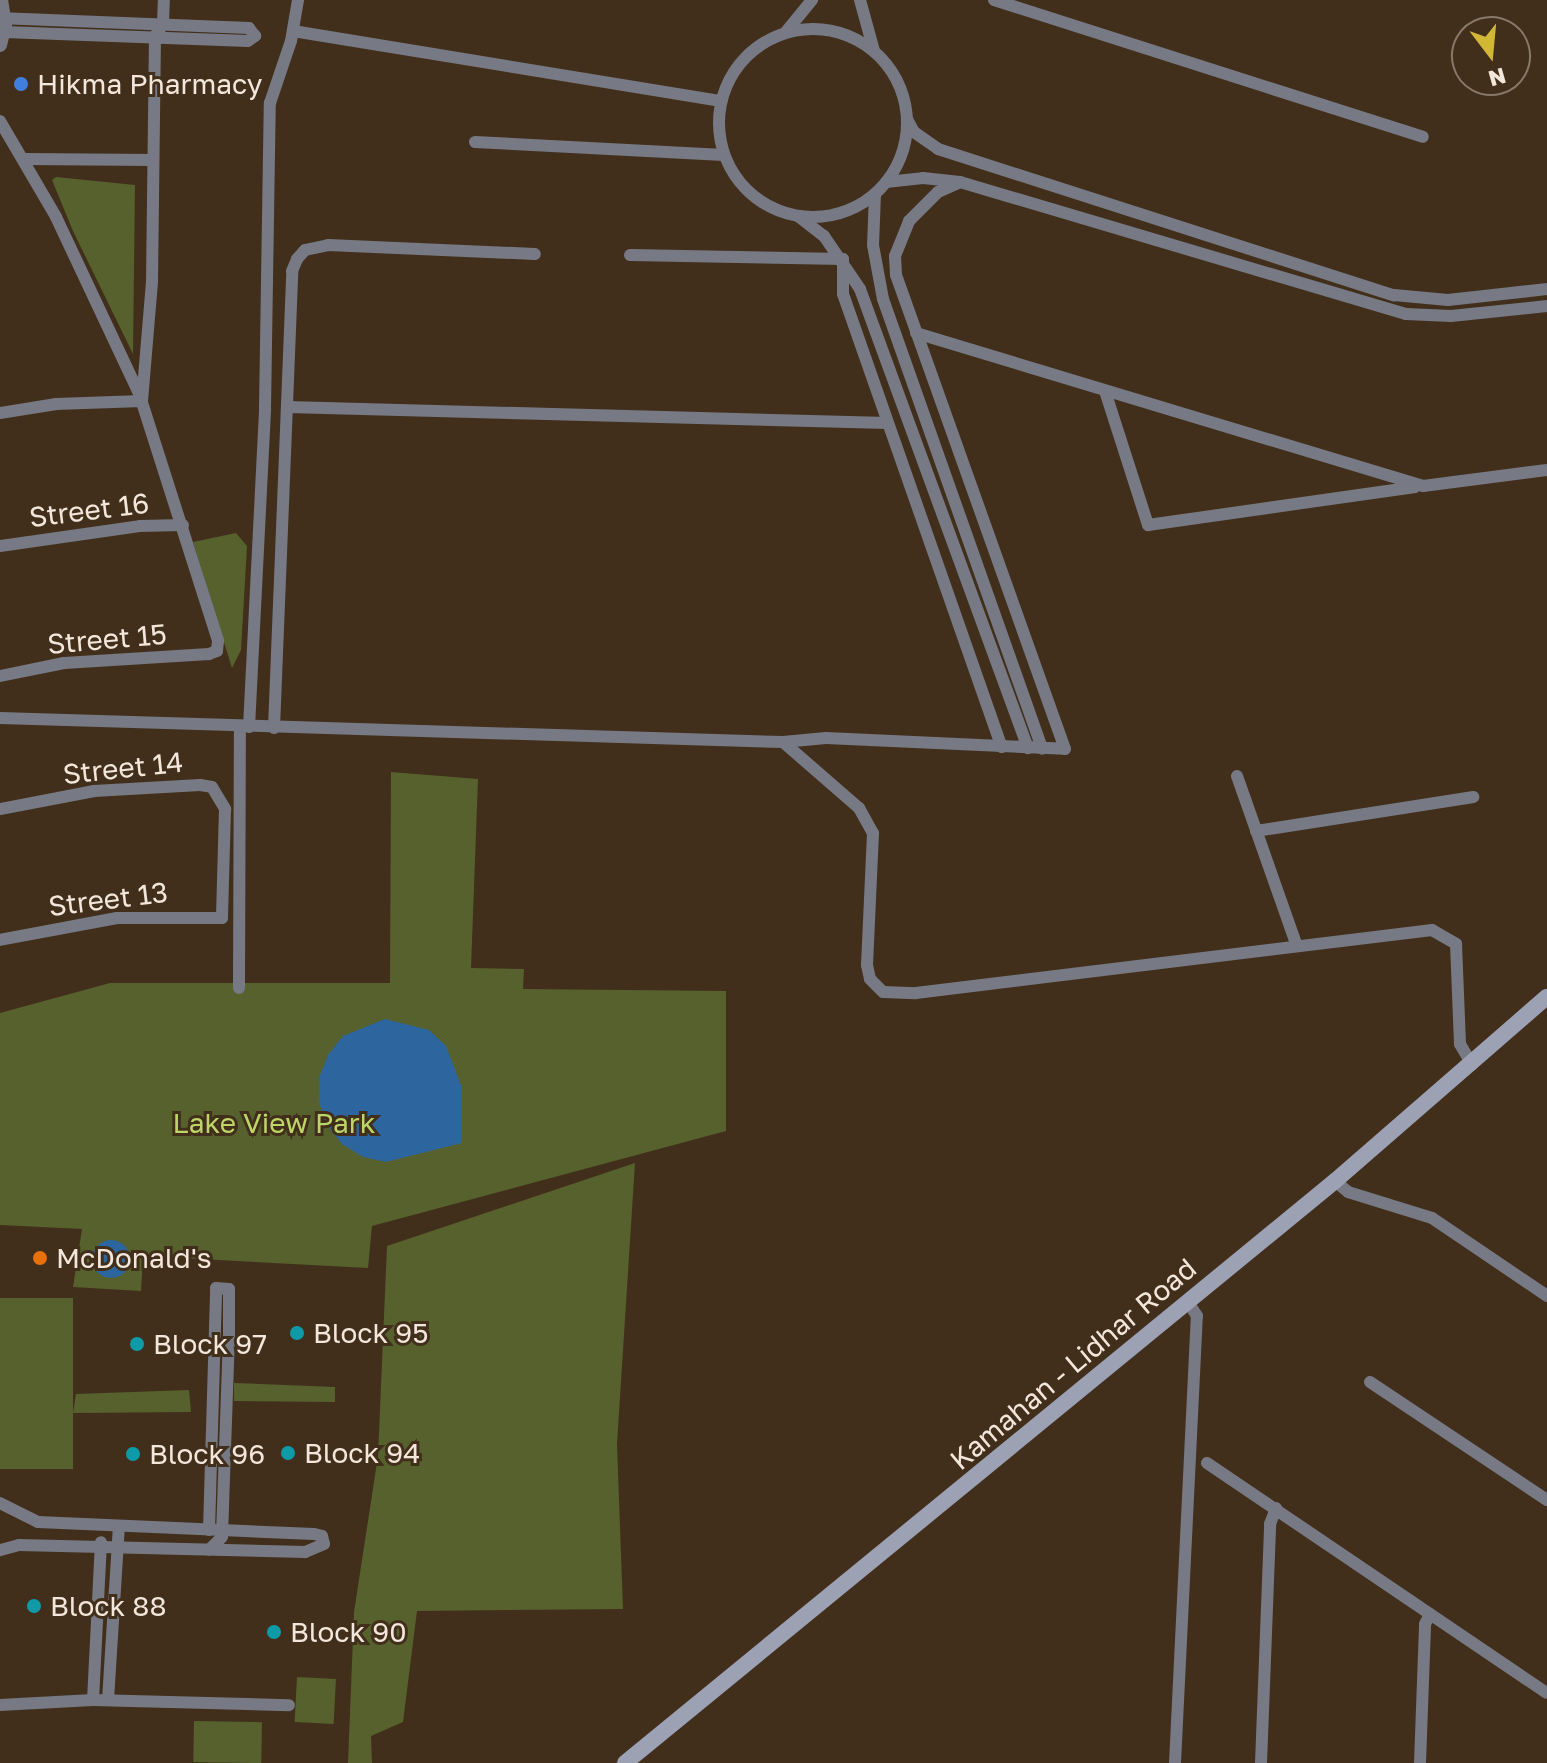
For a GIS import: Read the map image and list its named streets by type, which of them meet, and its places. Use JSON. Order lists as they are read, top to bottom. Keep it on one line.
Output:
{"streets":{"main road":["Kamahan - Lidhar Road"],"street":["Street 16","Street 15","Street 14","Street 13"]},"crossings":[["Street 16","Street 15"],["Street 14","Street 13"]],"parks":["Lake View Park"],"places":["Hikma Pharmacy","McDonald's","Block 95","Block 97","Block 94","Block 96","Block 88","Block 90"],"north":"bottom"}
